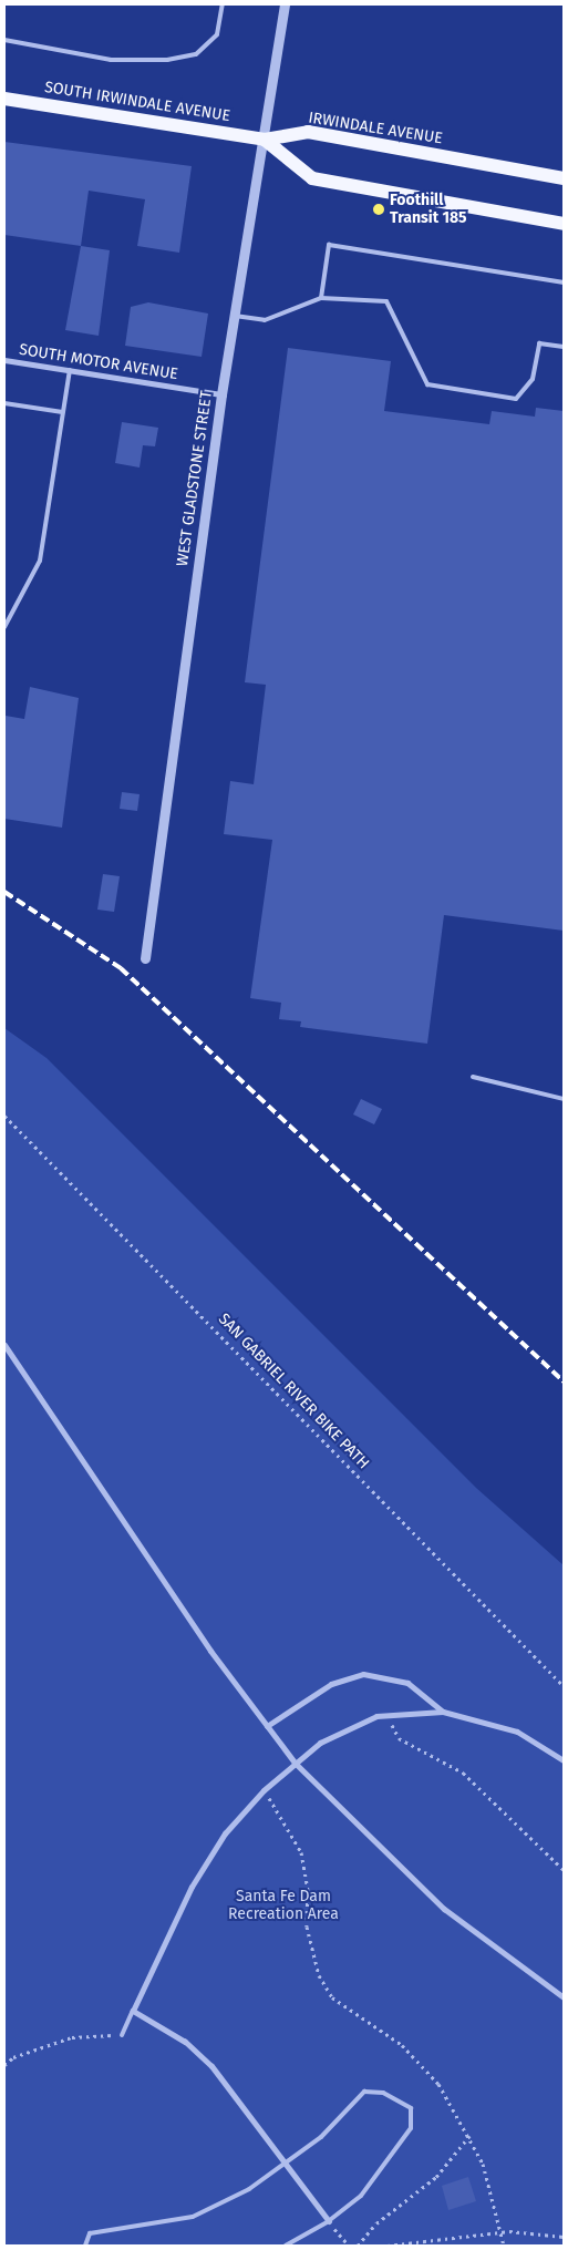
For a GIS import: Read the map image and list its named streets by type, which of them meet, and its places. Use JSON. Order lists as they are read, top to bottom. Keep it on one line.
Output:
{"streets":{"main road":["SOUTH IRWINDALE AVENUE","IRWINDALE AVENUE"],"street":["SOUTH MOTOR AVENUE","WEST GLADSTONE STREET"],"path":["SAN GABRIEL RIVER BIKE PATH"]},"crossings":[["SOUTH IRWINDALE AVENUE","IRWINDALE AVENUE"],["SOUTH IRWINDALE AVENUE","WEST GLADSTONE STREET"],["IRWINDALE AVENUE","WEST GLADSTONE STREET"],["SOUTH MOTOR AVENUE","WEST GLADSTONE STREET"]],"parks":["Santa Fe Dam Recreation Area"],"places":["Foothill Transit 185"]}
